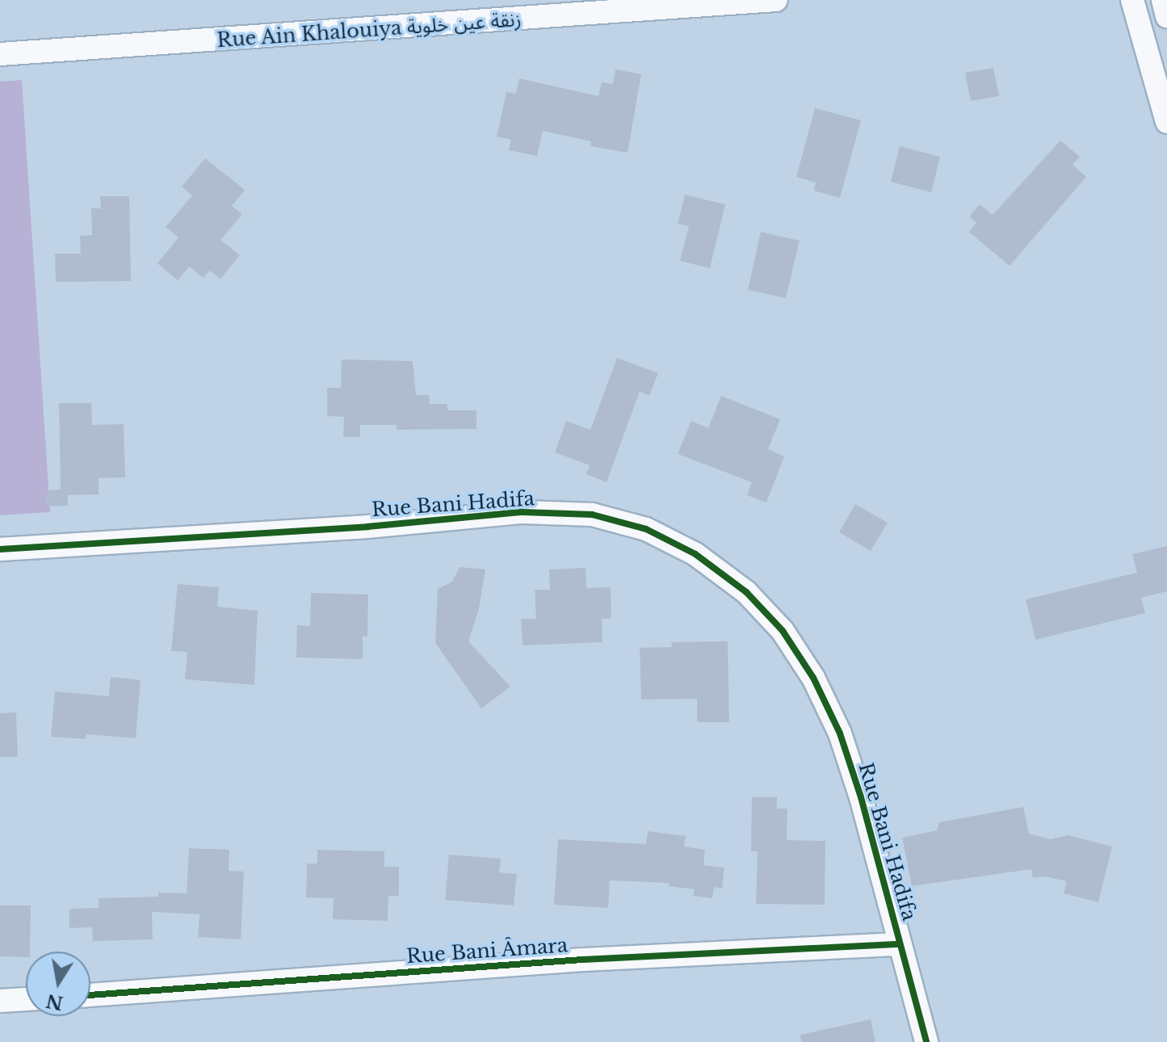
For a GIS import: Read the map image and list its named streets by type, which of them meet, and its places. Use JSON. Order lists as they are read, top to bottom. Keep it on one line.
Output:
{"streets":{"street":["Rue Ain Khalouiya زنقة عين خلوية","Rue Bani Hadifa","Rue Bani Âmara"]},"crossings":[["Rue Bani Hadifa","Rue Bani Âmara"]],"north":"bottom"}
